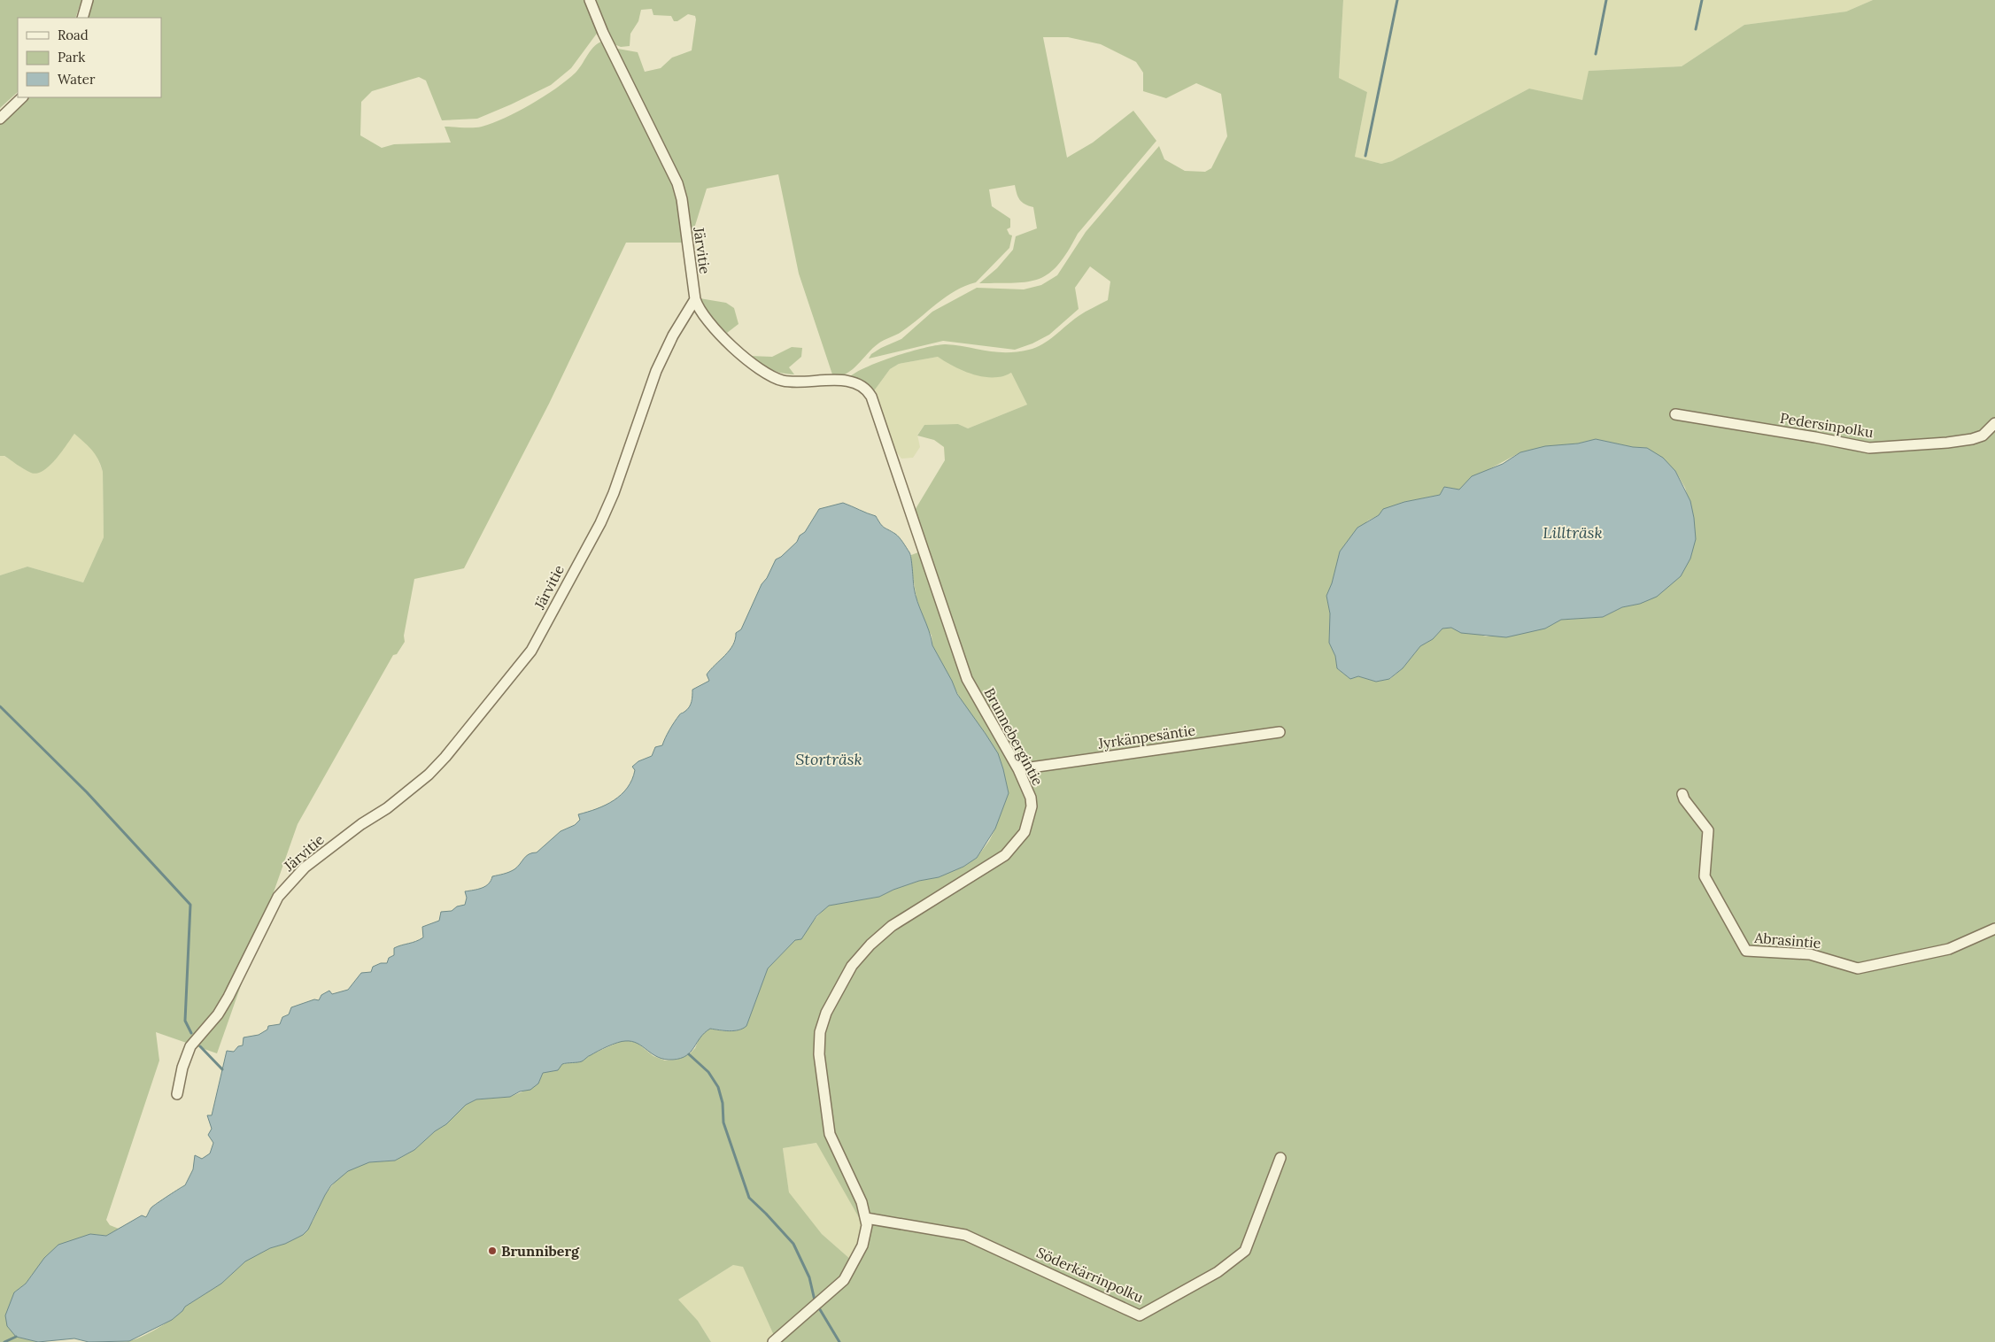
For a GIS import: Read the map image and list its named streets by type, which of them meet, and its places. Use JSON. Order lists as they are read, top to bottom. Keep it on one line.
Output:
{"streets":{"street":["Järvitie","Pedersinpolku","Brunnebergintie","Jyrkänpesäntie","Abrasintie","Söderkärrinpolku"]},"crossings":[["Järvitie","Brunnebergintie"],["Brunnebergintie","Jyrkänpesäntie"],["Brunnebergintie","Söderkärrinpolku"]],"water":["Lillträsk","Storträsk"],"places":["Brunniberg"],"legend":["Road","Park","Water"]}
